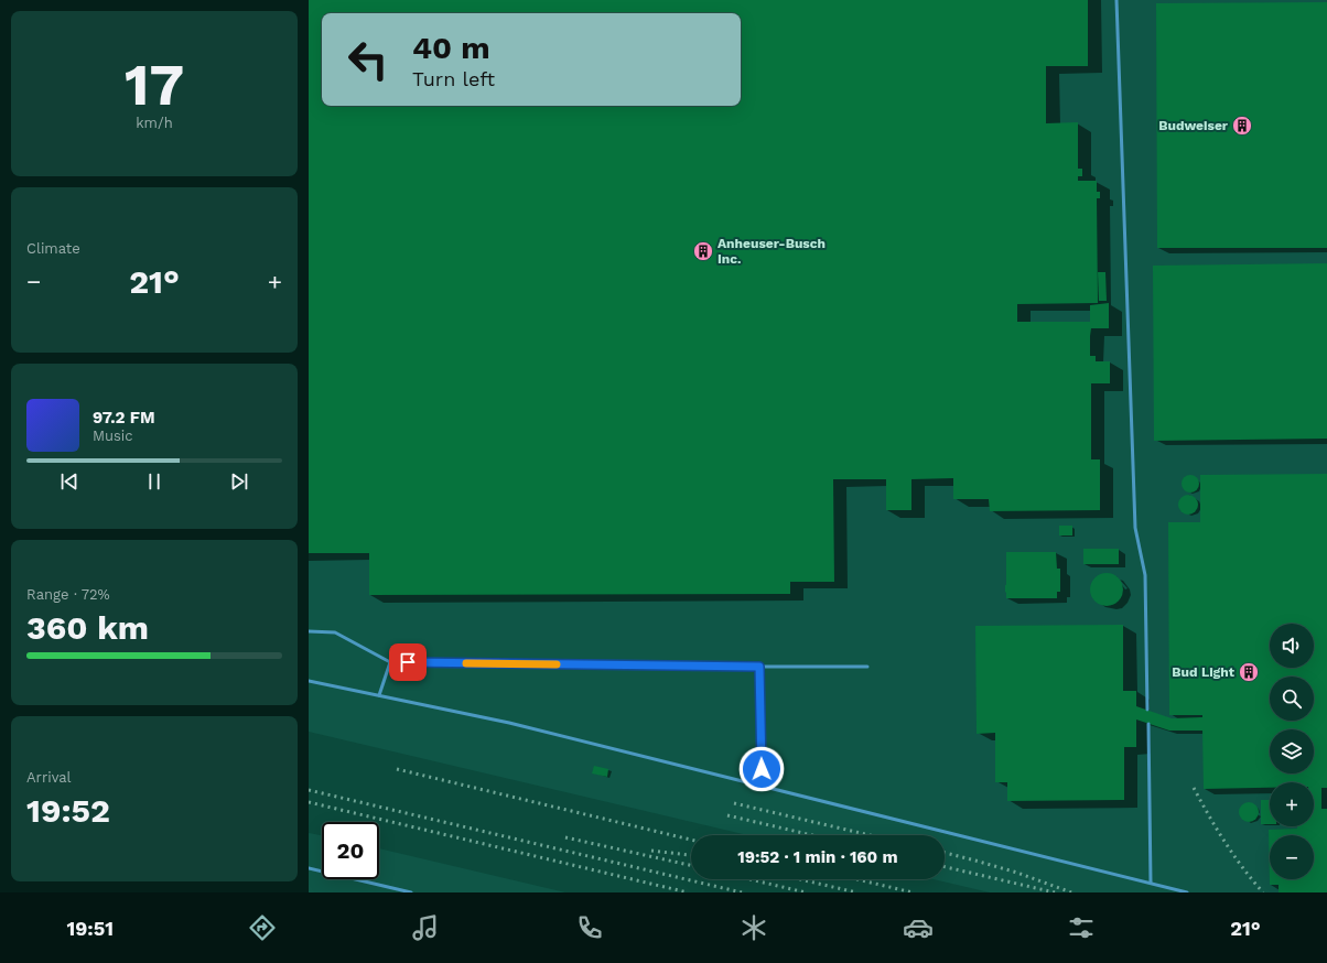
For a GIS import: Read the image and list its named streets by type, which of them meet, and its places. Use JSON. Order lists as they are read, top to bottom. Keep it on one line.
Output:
{"places":{"building":["Budweiser","Anheuser-Busch Inc.","Bud Light"]},"page":{"tile":[["17","km/h"],"Climate",["Range · 72%","360 km"],["Arrival","19:52"]],"turn":["40 m","Turn left"],"heat":["−","21°","+"],"song":["97.2 FM","Music"],"map_buttons":["+","−"],"limit":"20","trip":"19:52 · 1 min · 160 m","tabs":["19:51","21°"]}}
